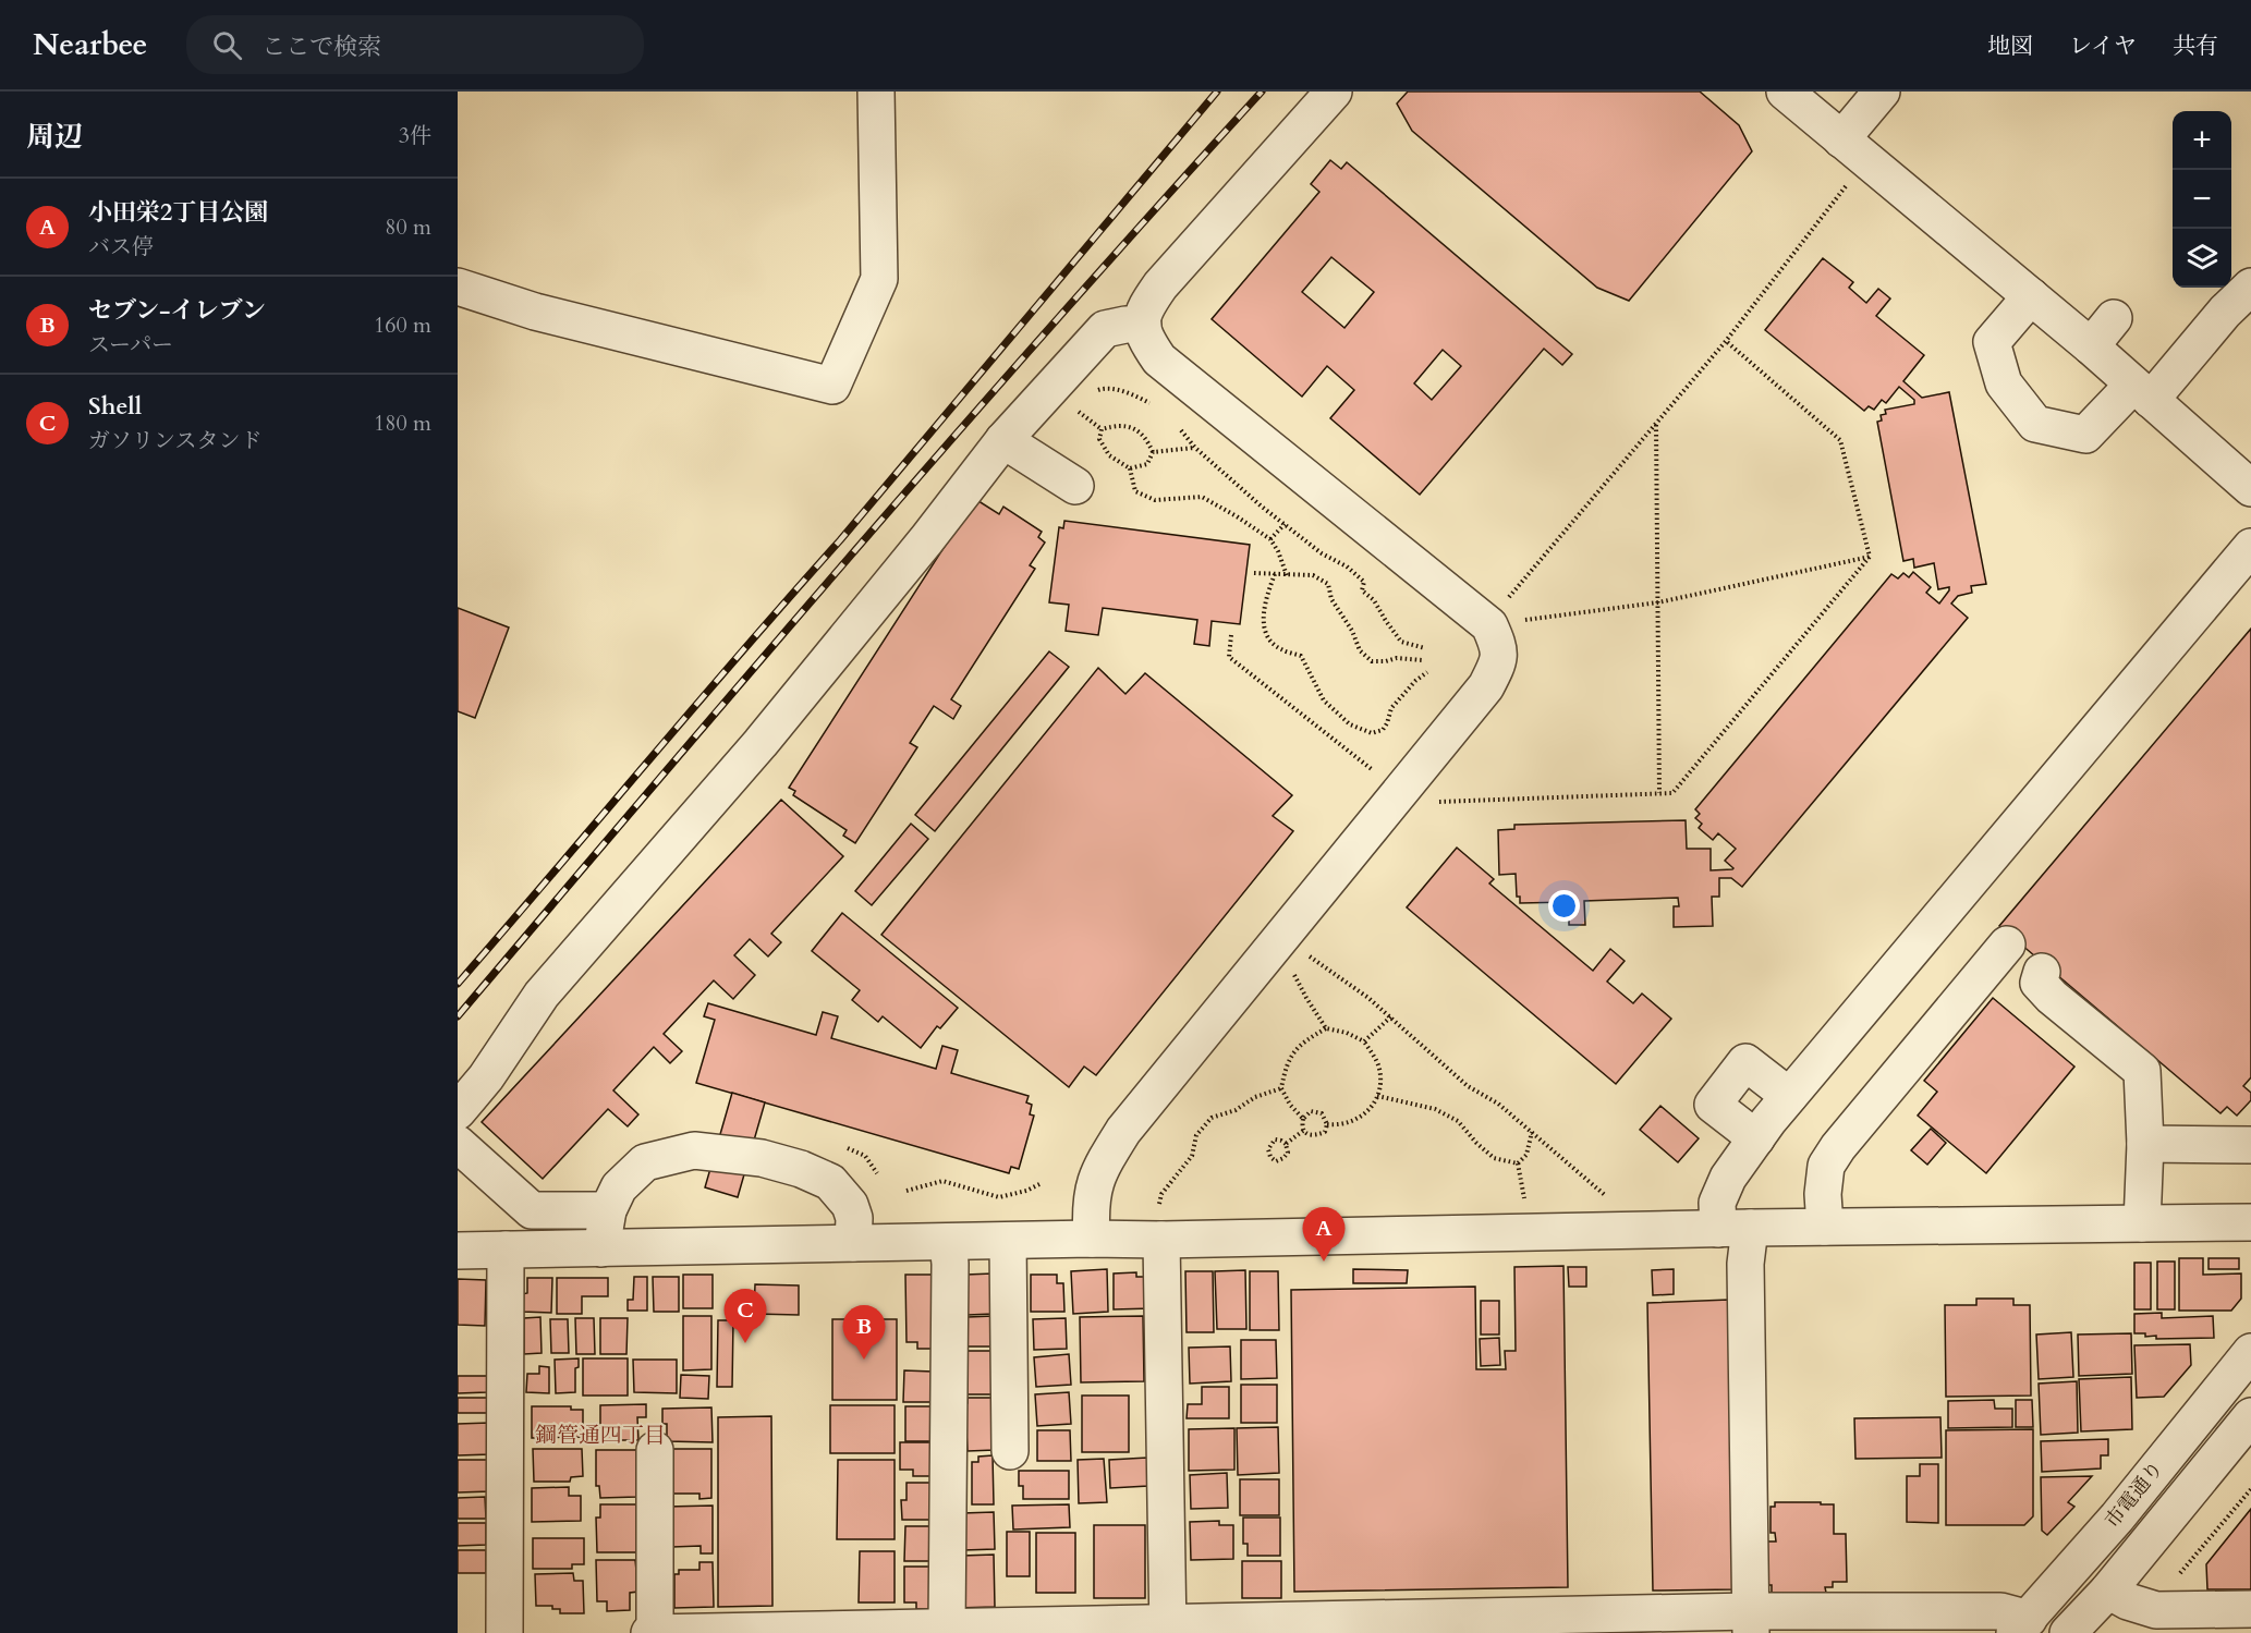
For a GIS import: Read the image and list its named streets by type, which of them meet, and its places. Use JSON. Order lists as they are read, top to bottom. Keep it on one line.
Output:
{"streets":{"street":["市電通り"]},"districts":["鋼管通四丁目"],"page":{"header":"Nearbee","search":"ここで検索","nav":["地図","レイヤ","共有"],"heading":["周辺","3件"],"map_buttons":["+","−"],"list":[{"mark":"A","name":"小田栄2丁目公園","note":"バス停","value":"80 m"},{"mark":"B","name":"セブン-イレブン","note":"スーパー","value":"160 m"},{"mark":"C","name":"Shell","note":"ガソリンスタンド","value":"180 m"}],"pins":["A","C","B"]}}
